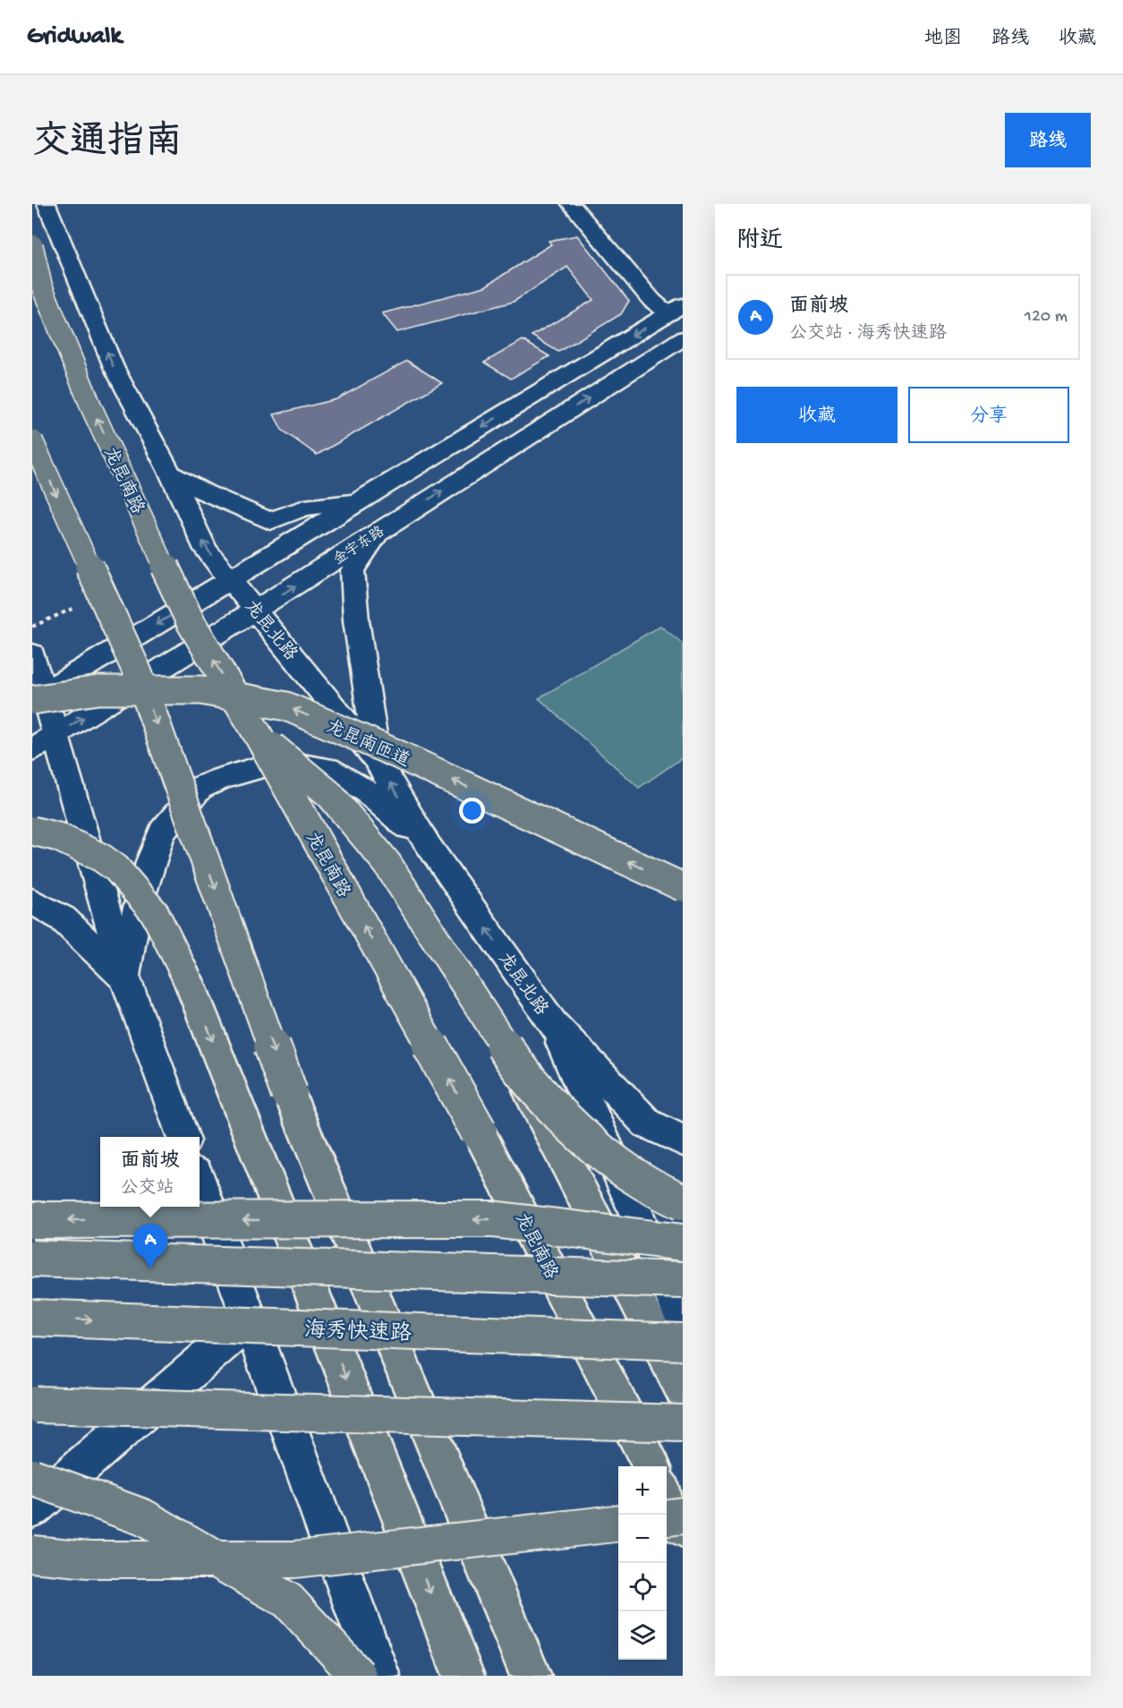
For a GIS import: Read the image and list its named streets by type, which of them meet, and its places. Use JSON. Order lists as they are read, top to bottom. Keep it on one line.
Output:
{"streets":{"highway":["龙昆南路","龙昆南匝道","海秀快速路"],"main road":["金宇东路","龙昆北路"]},"crossings":[["金宇东路","龙昆北路"]],"one_way":["龙昆北路","龙昆南匝道"],"page":{"header":"Gridwalk","nav":["地图","路线","收藏"],"title":"交通指南","buttons":["路线",["收藏","分享"]],"heading":"附近","list":[{"mark":"A","name":"面前坡","note":"公交站 · 海秀快速路","value":"120 m"}],"popup":["面前坡","公交站"],"pins":"A","map_buttons":["+","−"]}}
